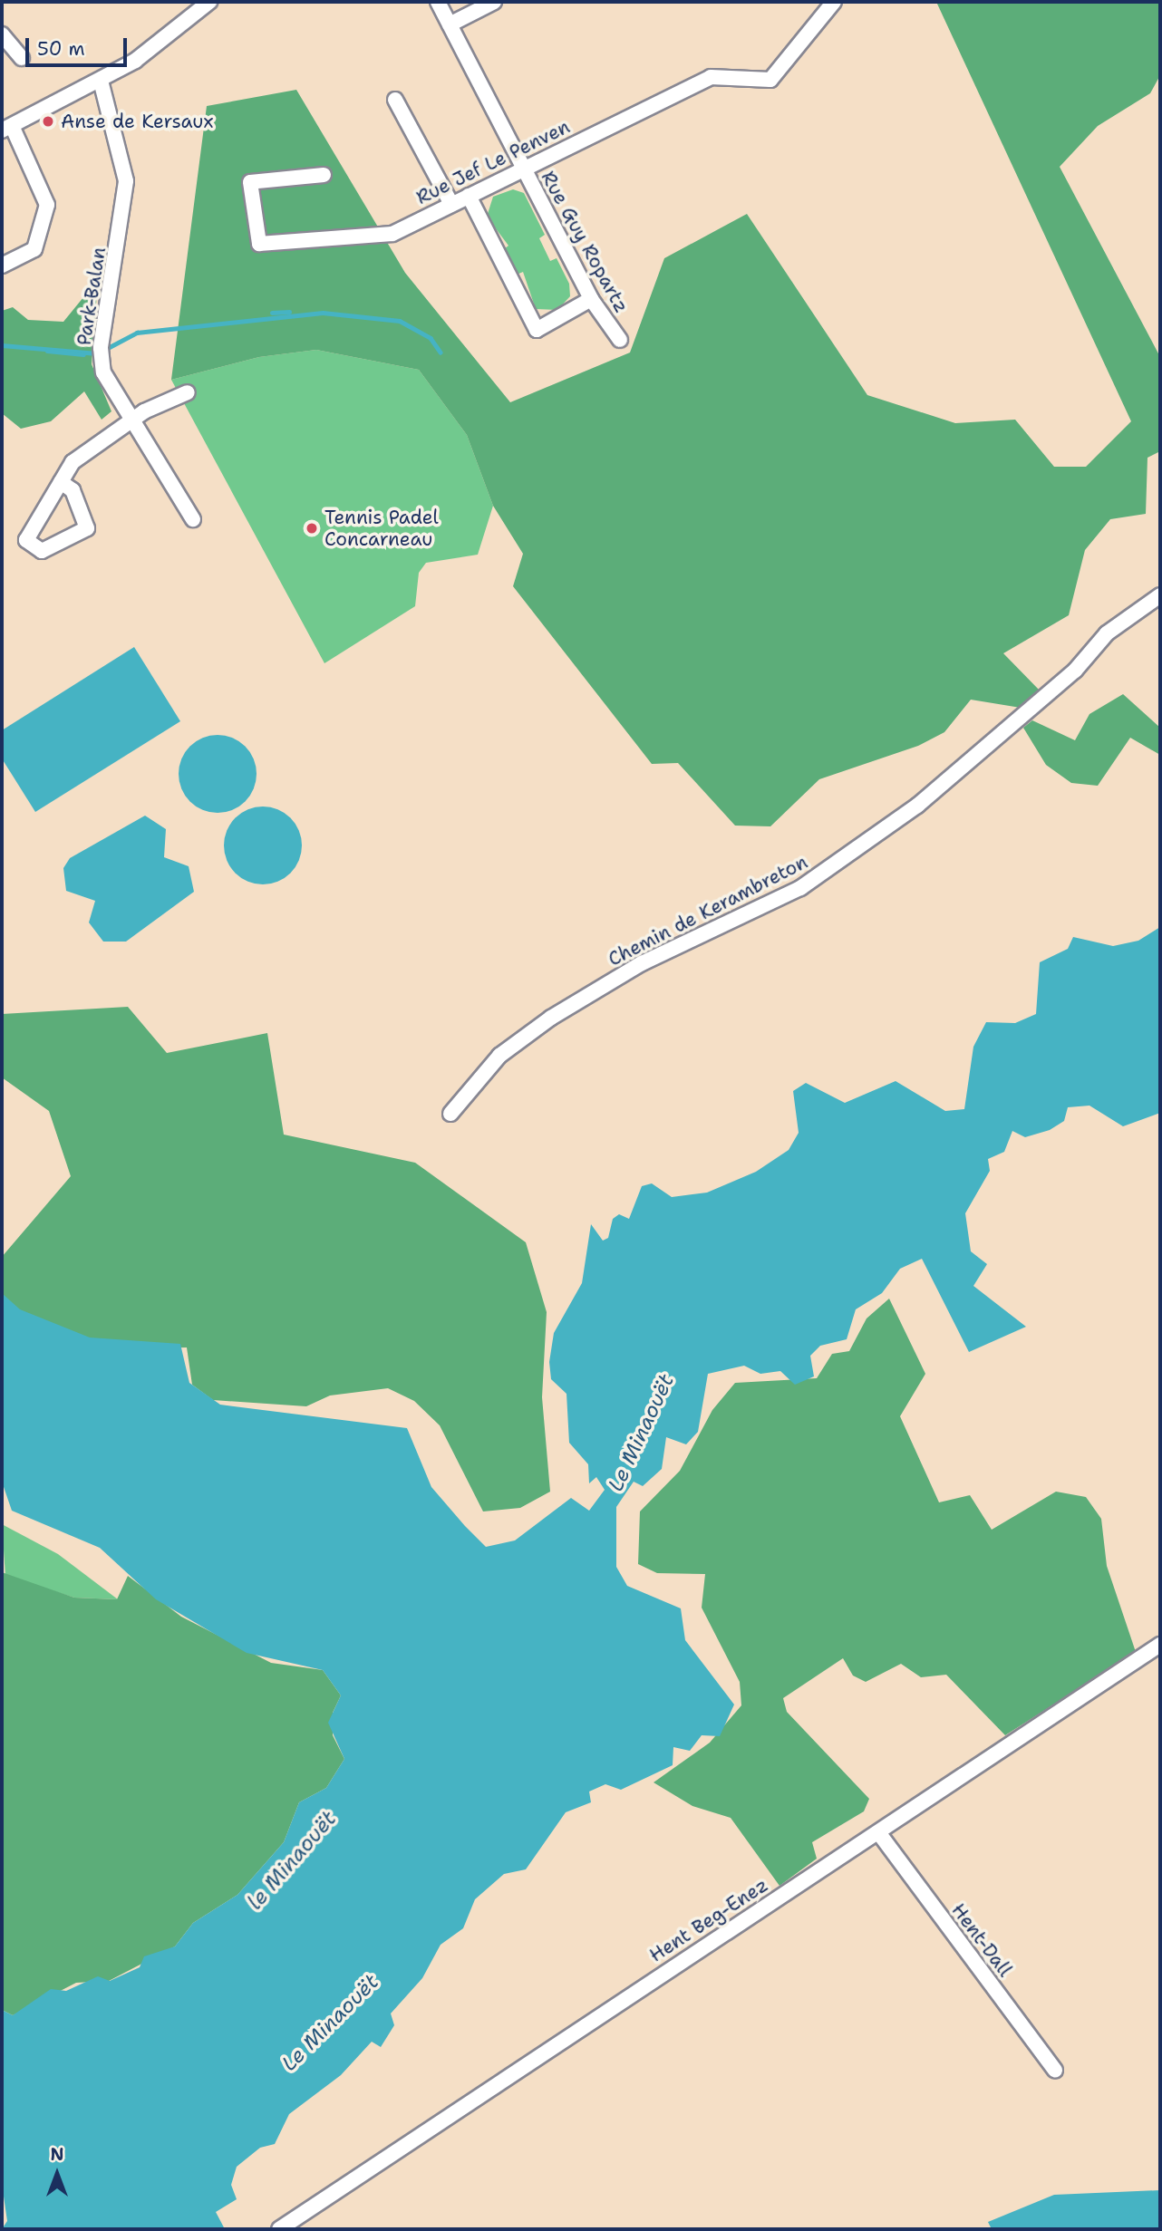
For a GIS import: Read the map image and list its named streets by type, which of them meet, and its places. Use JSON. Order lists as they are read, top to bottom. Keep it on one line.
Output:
{"streets":{"street":["Rue Jef Le Penven","Rue Guy Ropartz","Park-Balan","Chemin de Kerambreton","Hent Beg-Enez","Hent-Dall"]},"crossings":[["Rue Jef Le Penven","Rue Guy Ropartz"],["Hent Beg-Enez","Hent-Dall"]],"water":["Le Minaouët","le Minaouët"],"places":["Anse de Kersaux","Tennis Padel Concarneau"],"scale_bar":"50 m","north":"top"}
